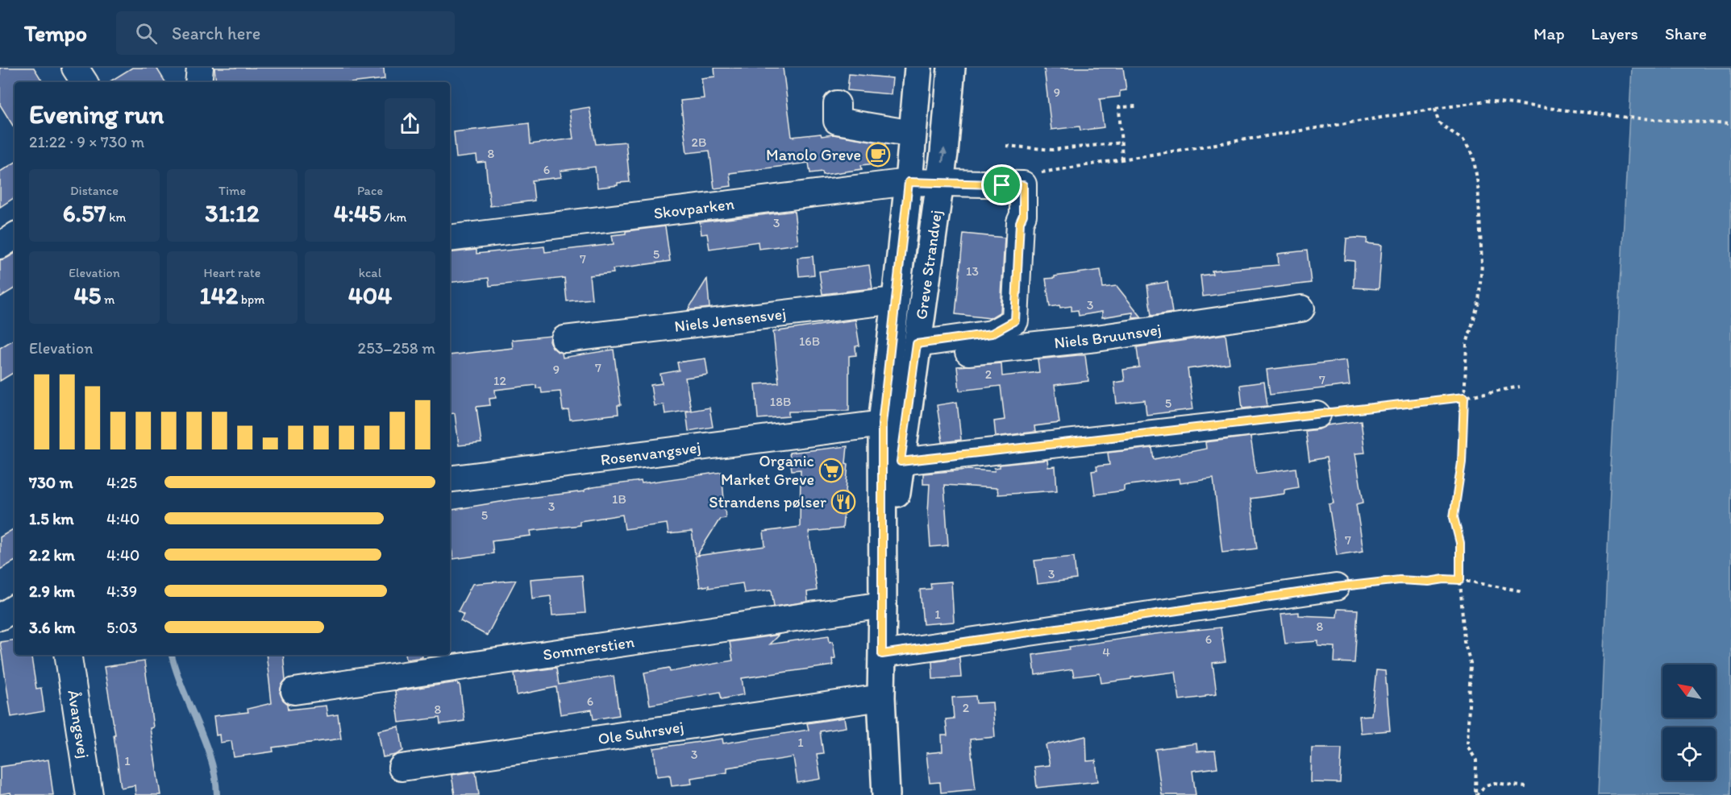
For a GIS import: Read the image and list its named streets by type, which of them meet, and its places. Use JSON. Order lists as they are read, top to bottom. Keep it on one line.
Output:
{"streets":{"main road":["Greve Strandvej"],"street":["Skovparken","Niels Jensensvej","Niels Bruunsvej","Rosenvangsvej","Sommerstien","Åvangsvej","Ole Suhrsvej"]},"crossings":[["Skovparken","Greve Strandvej"],["Skovparken","Niels Bruunsvej"],["Greve Strandvej","Niels Jensensvej"],["Greve Strandvej","Niels Bruunsvej"],["Greve Strandvej","Rosenvangsvej"],["Greve Strandvej","Sommerstien"],["Greve Strandvej","Ole Suhrsvej"]],"places":{"cafe":["Manolo Greve"],"supermarket":["Organic Market Greve"],"restaurant":["Strandens pølser"]},"house_numbers":["9","2B","8","6","3","5","7","13","3","16B","7","9","2","7","12","18B","5","1B","3","5","7","3","1","8","6","4","6","2","8","1","3","1"],"north":"top left","page":{"header":"Tempo","search":"Search here","nav":["Map","Layers","Share"],"heading":["Evening run","21:22 · 9 × 730 m"],"stats":[["Distance","6.57 km"],["Time","31:12"],["Pace","4:45 /km"],["Elevation","45 m"],["Heart rate","142 bpm"],["kcal","404"]],"chart":["Elevation","253–258 m"],"list":[{"name":"730 m","note":"4:25"},{"name":"1.5 km","note":"4:40"},{"name":"2.2 km","note":"4:40"},{"name":"2.9 km","note":"4:39"},{"name":"3.6 km","note":"5:03"}]}}
